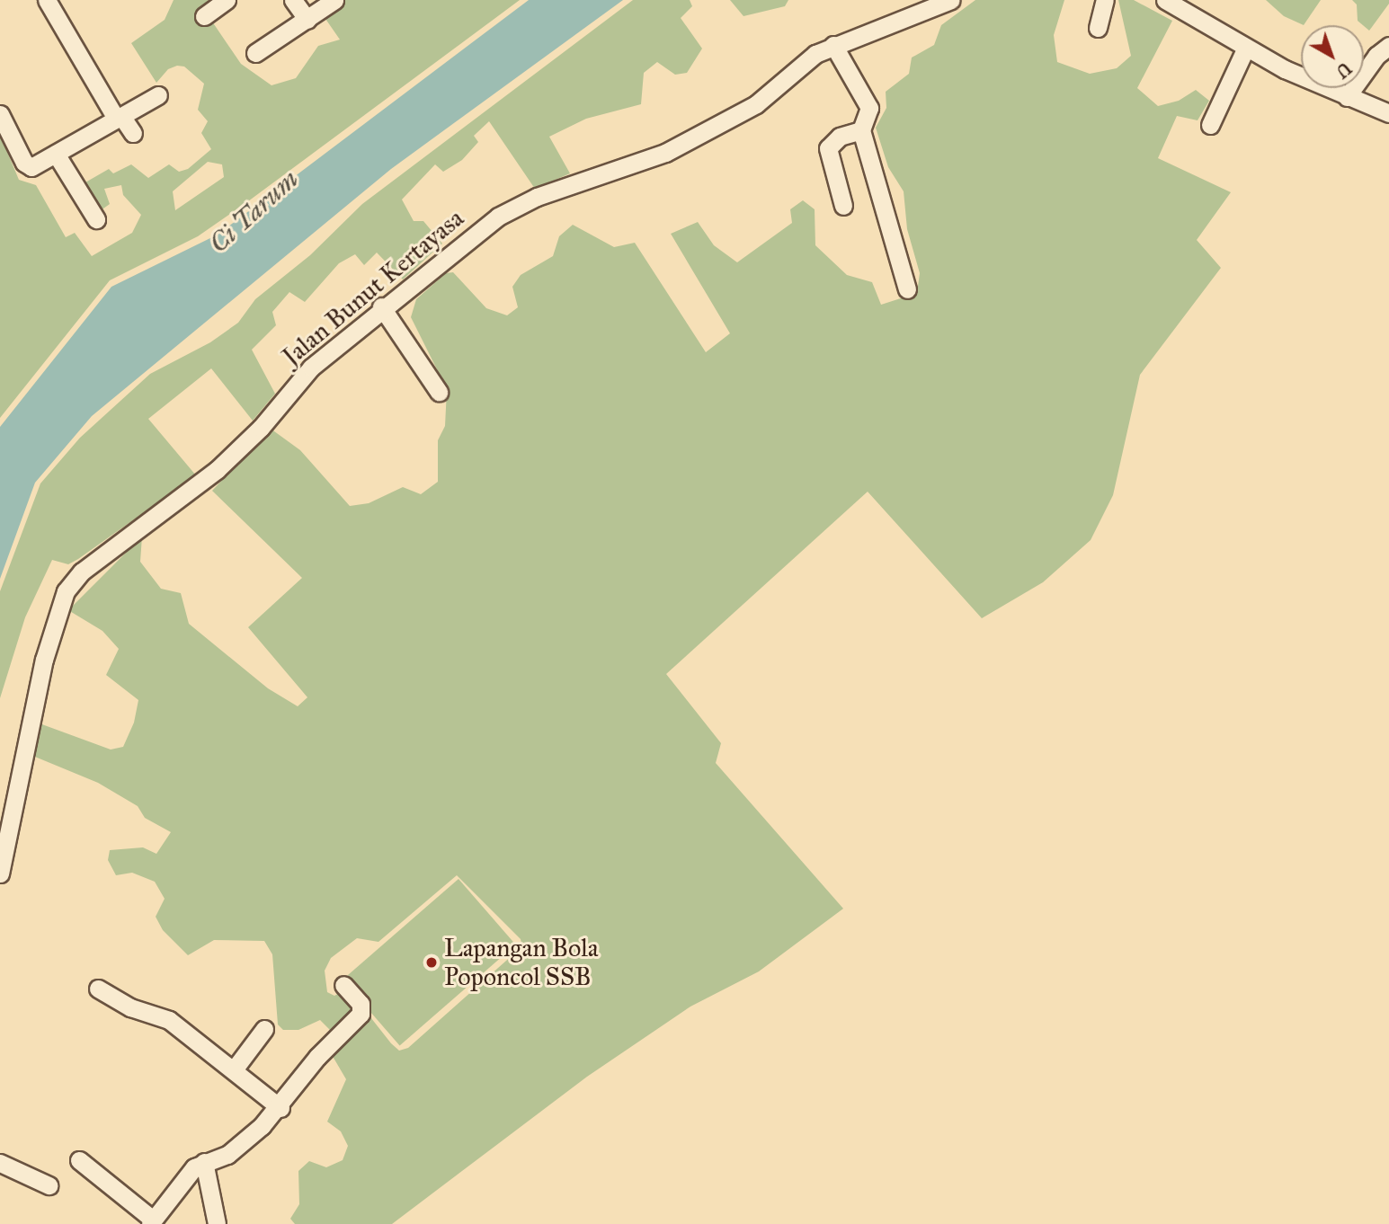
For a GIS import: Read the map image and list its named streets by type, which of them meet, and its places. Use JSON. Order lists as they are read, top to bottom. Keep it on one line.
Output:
{"streets":{"street":["Jalan Bunut Kertayasa"]},"water":["Ci Tarum"],"places":["Lapangan Bola Poponcol SSB"],"north":"bottom right"}
